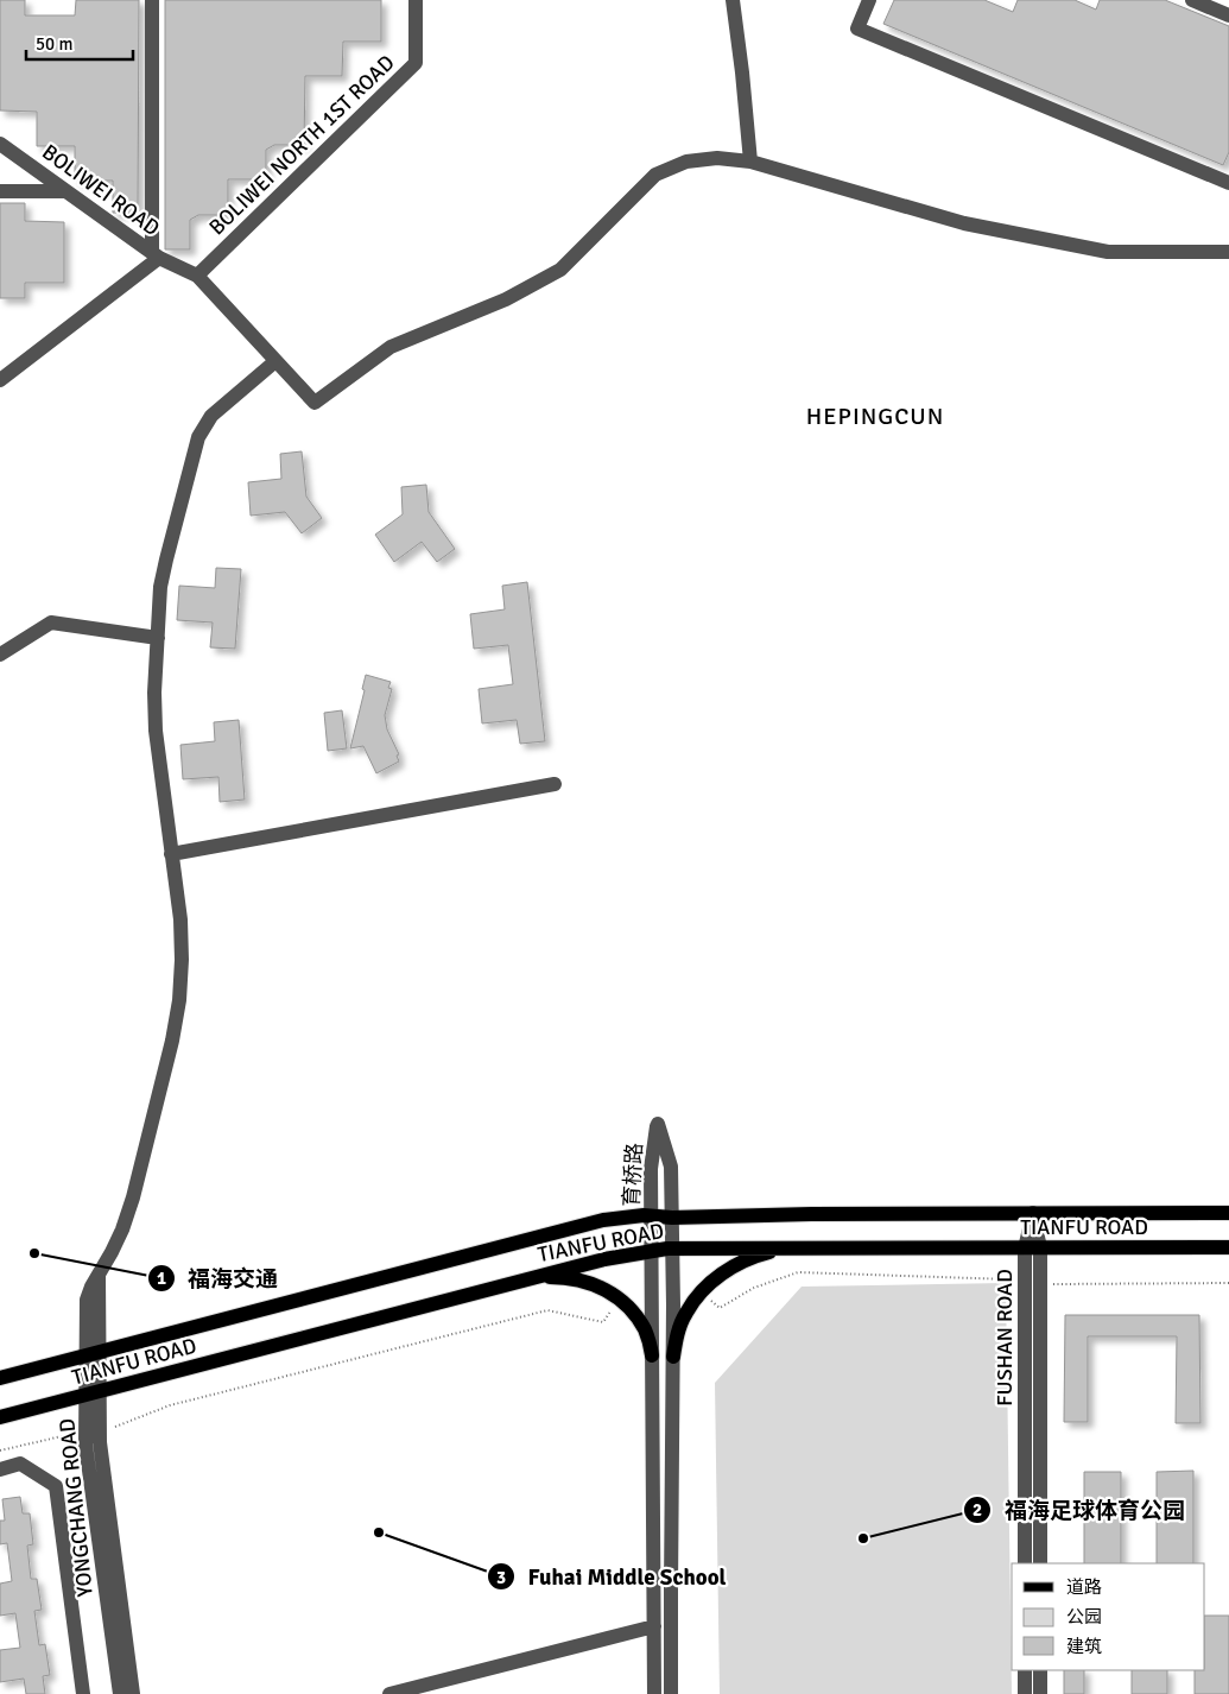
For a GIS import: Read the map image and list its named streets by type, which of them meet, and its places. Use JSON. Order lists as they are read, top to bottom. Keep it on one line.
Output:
{"streets":{"main road":["TIANFU ROAD"],"street":["BOLIWEI NORTH 1ST ROAD","BOLIWEI ROAD","育桥路","FUSHAN ROAD","YONGCHANG ROAD"]},"crossings":[["育桥路","TIANFU ROAD"],["TIANFU ROAD","FUSHAN ROAD"],["TIANFU ROAD","YONGCHANG ROAD"]],"districts":["HEPINGCUN"],"places":["福海交通","Fuhai Middle School","福海足球体育公园"],"legend":["道路","公园","建筑"],"scale_bar":"50 m"}
